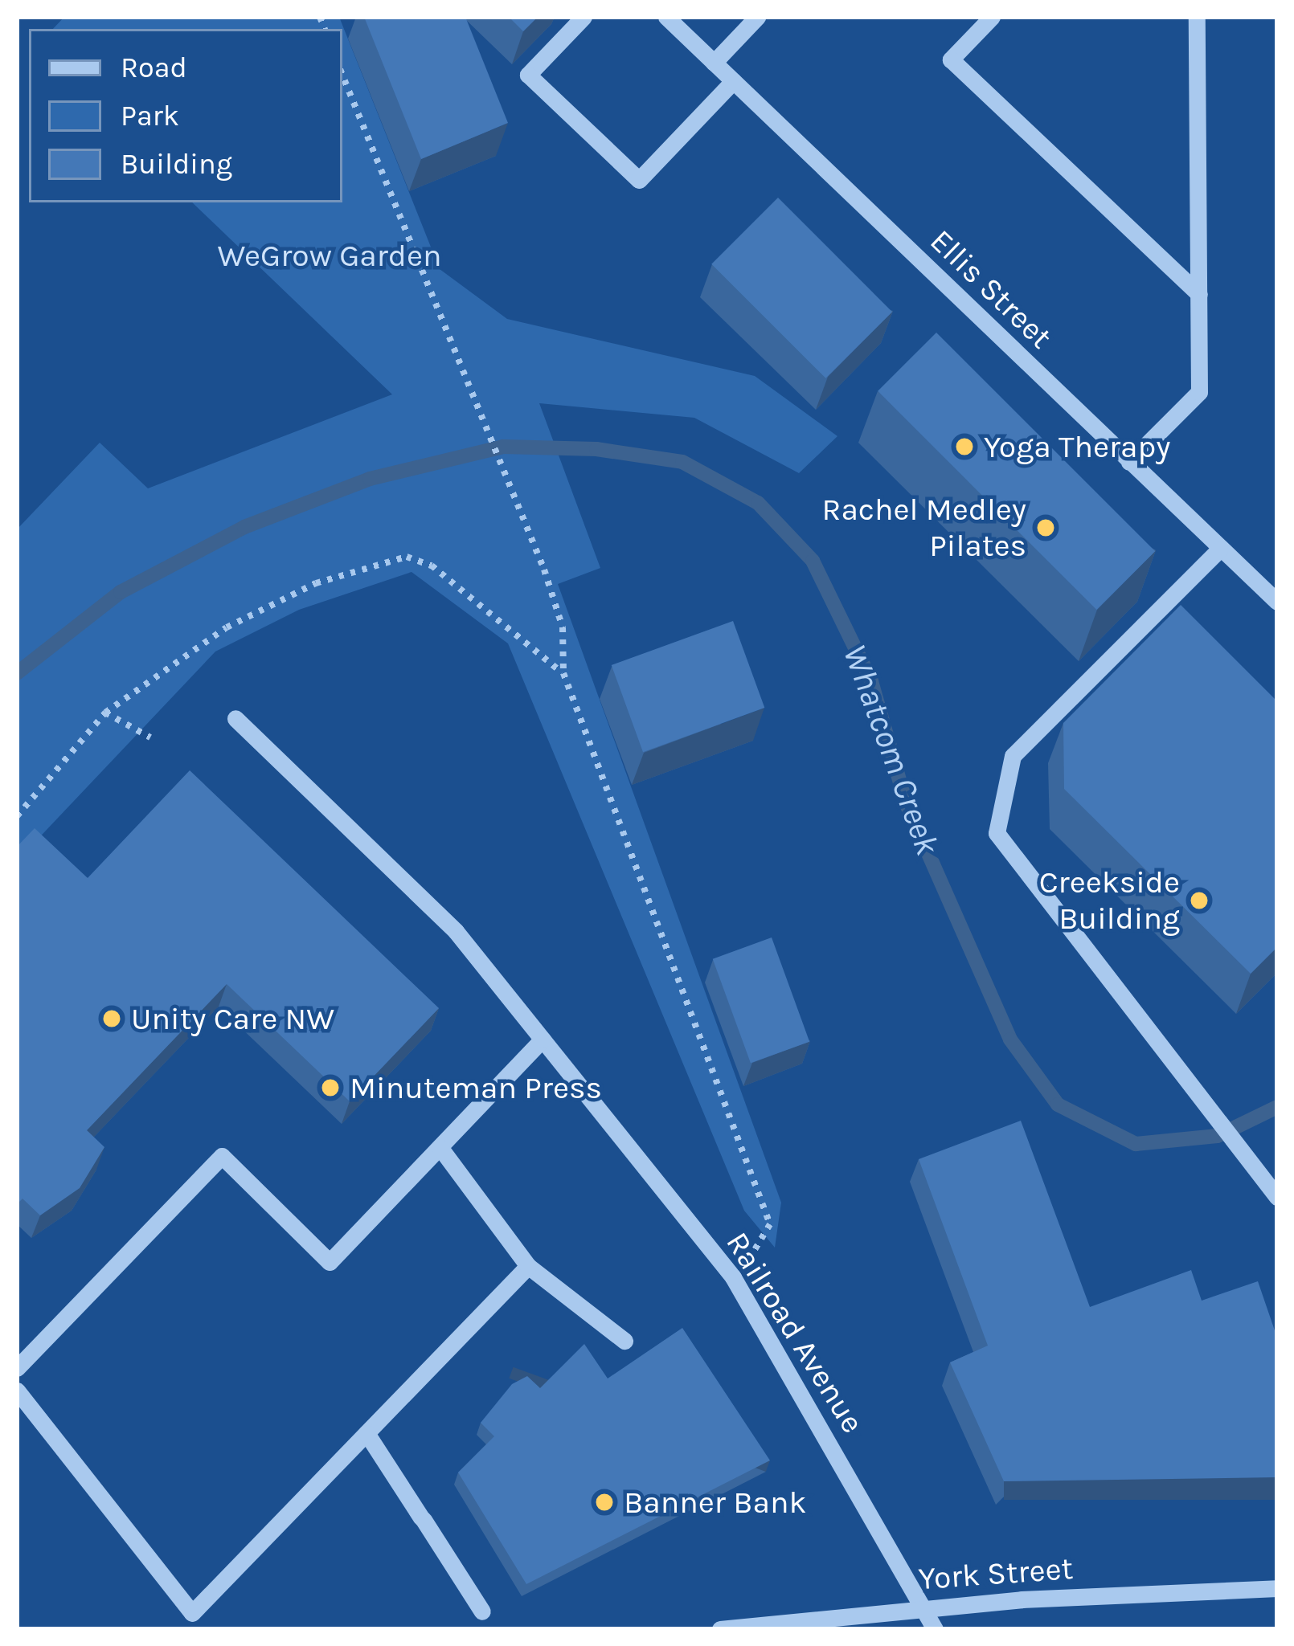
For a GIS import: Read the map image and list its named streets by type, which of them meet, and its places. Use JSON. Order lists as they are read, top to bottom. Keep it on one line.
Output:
{"streets":{"street":["Ellis Street","Railroad Avenue","York Street"]},"crossings":[["Railroad Avenue","York Street"]],"water":["Whatcom Creek"],"parks":["WeGrow Garden"],"places":["Yoga Therapy","Rachel Medley Pilates","Creekside Building","Unity Care NW","Minuteman Press","Banner Bank"],"legend":["Road","Park","Building"]}
